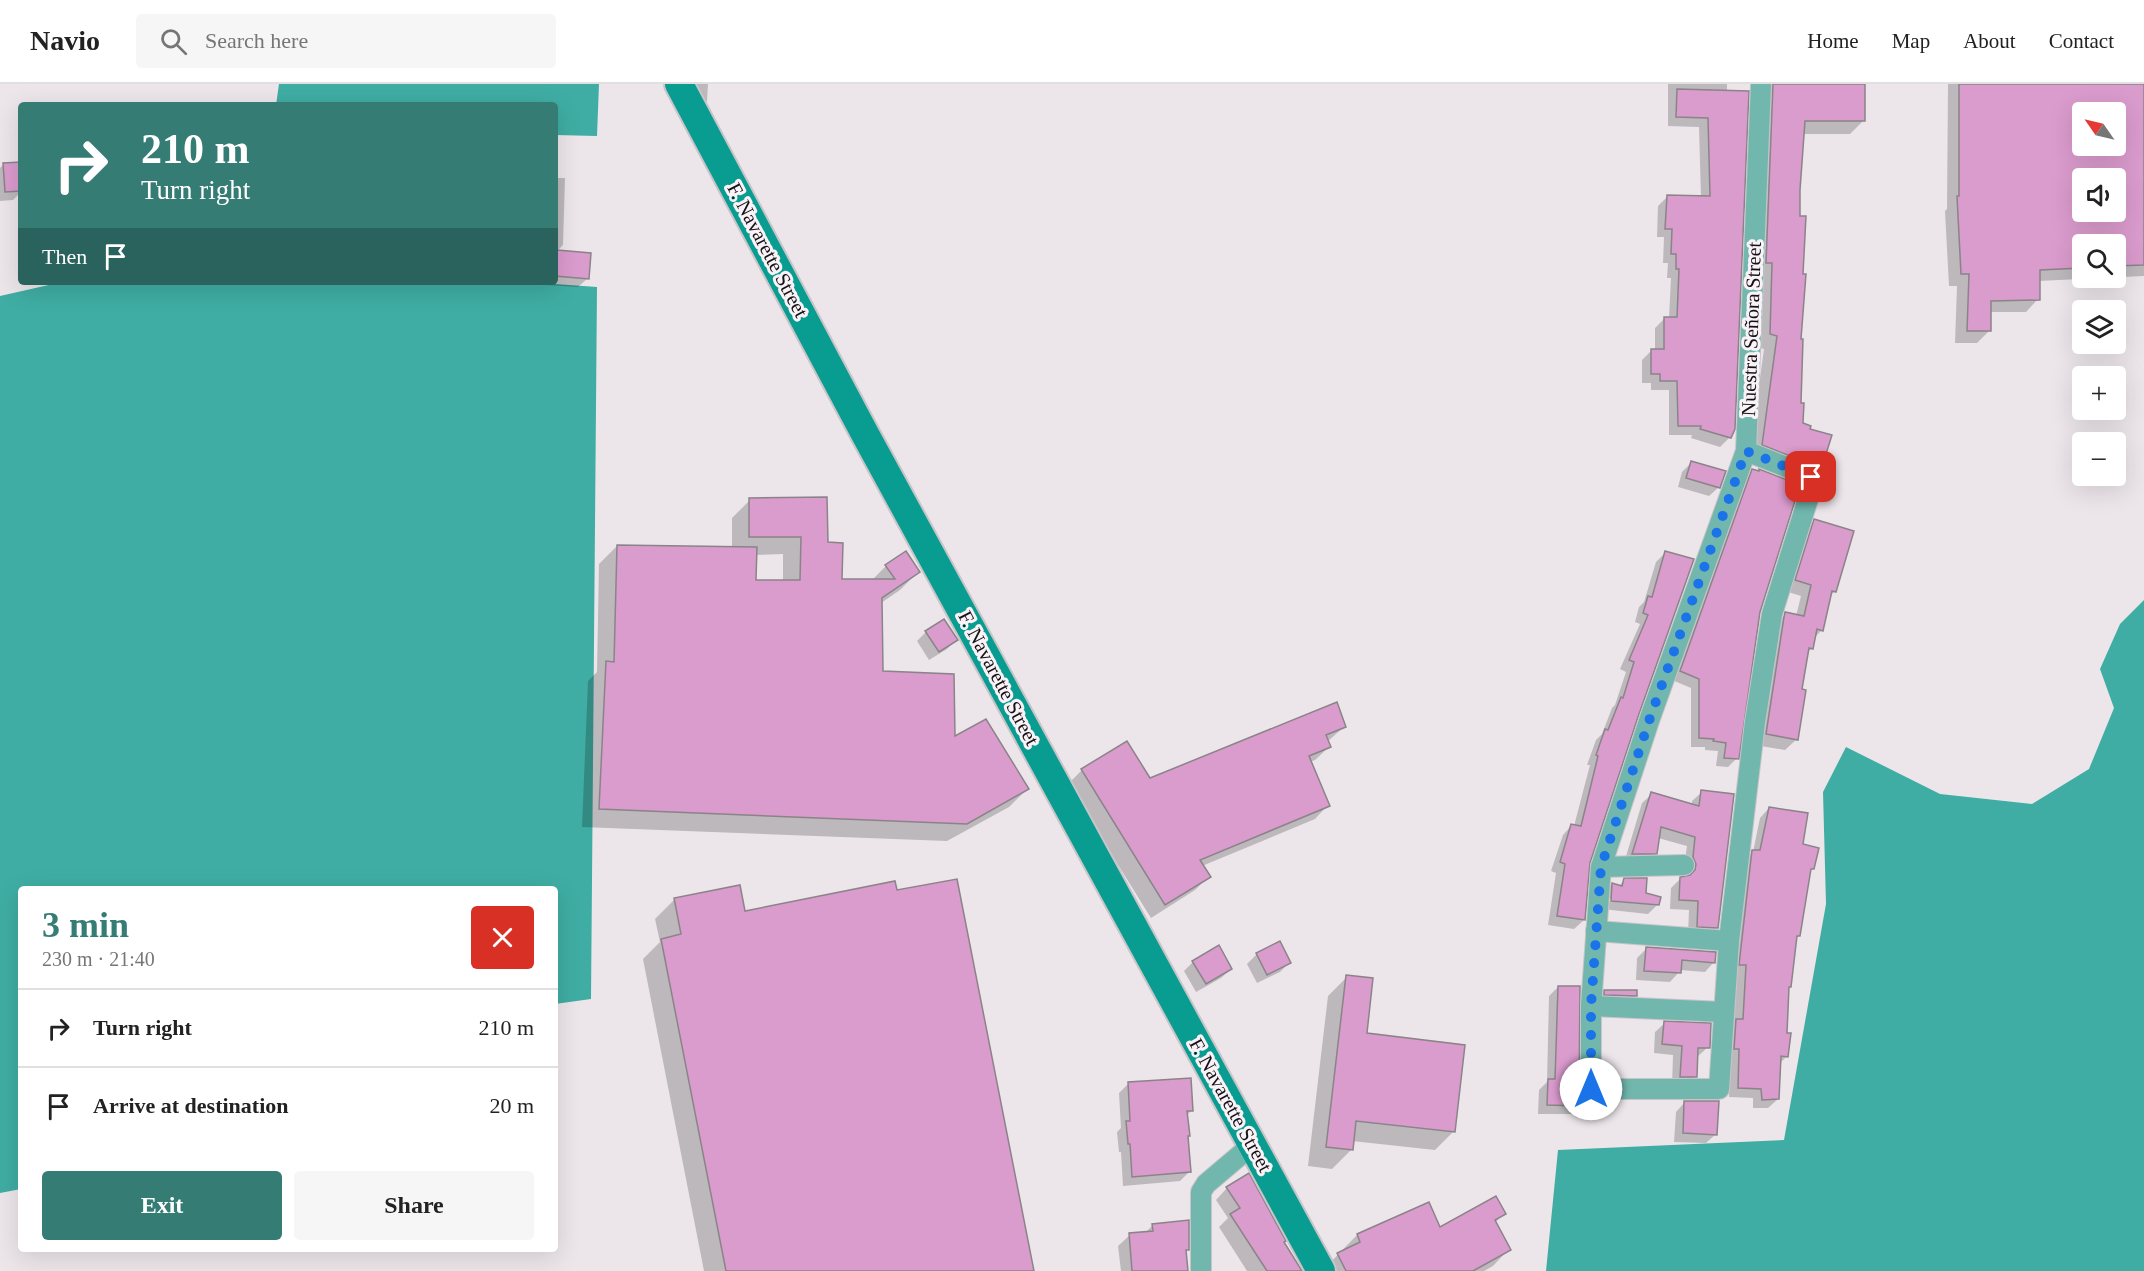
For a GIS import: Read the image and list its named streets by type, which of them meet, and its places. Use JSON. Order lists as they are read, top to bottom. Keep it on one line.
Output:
{"streets":{"main road":["F. Navarette Street"],"street":["Nuestra Señora Street"]},"north":"top left","page":{"header":"Navio","search":"Search here","nav":["Home","Map","About","Contact"],"map_buttons":["+","−"],"turn":["210 m","Turn right"],"then":"Then","heading":["3 min","230 m · 21:40"],"list":[{"name":"Turn right","value":"210 m"},{"name":"Arrive at destination","value":"20 m"}],"buttons":["Exit","Share"]}}
